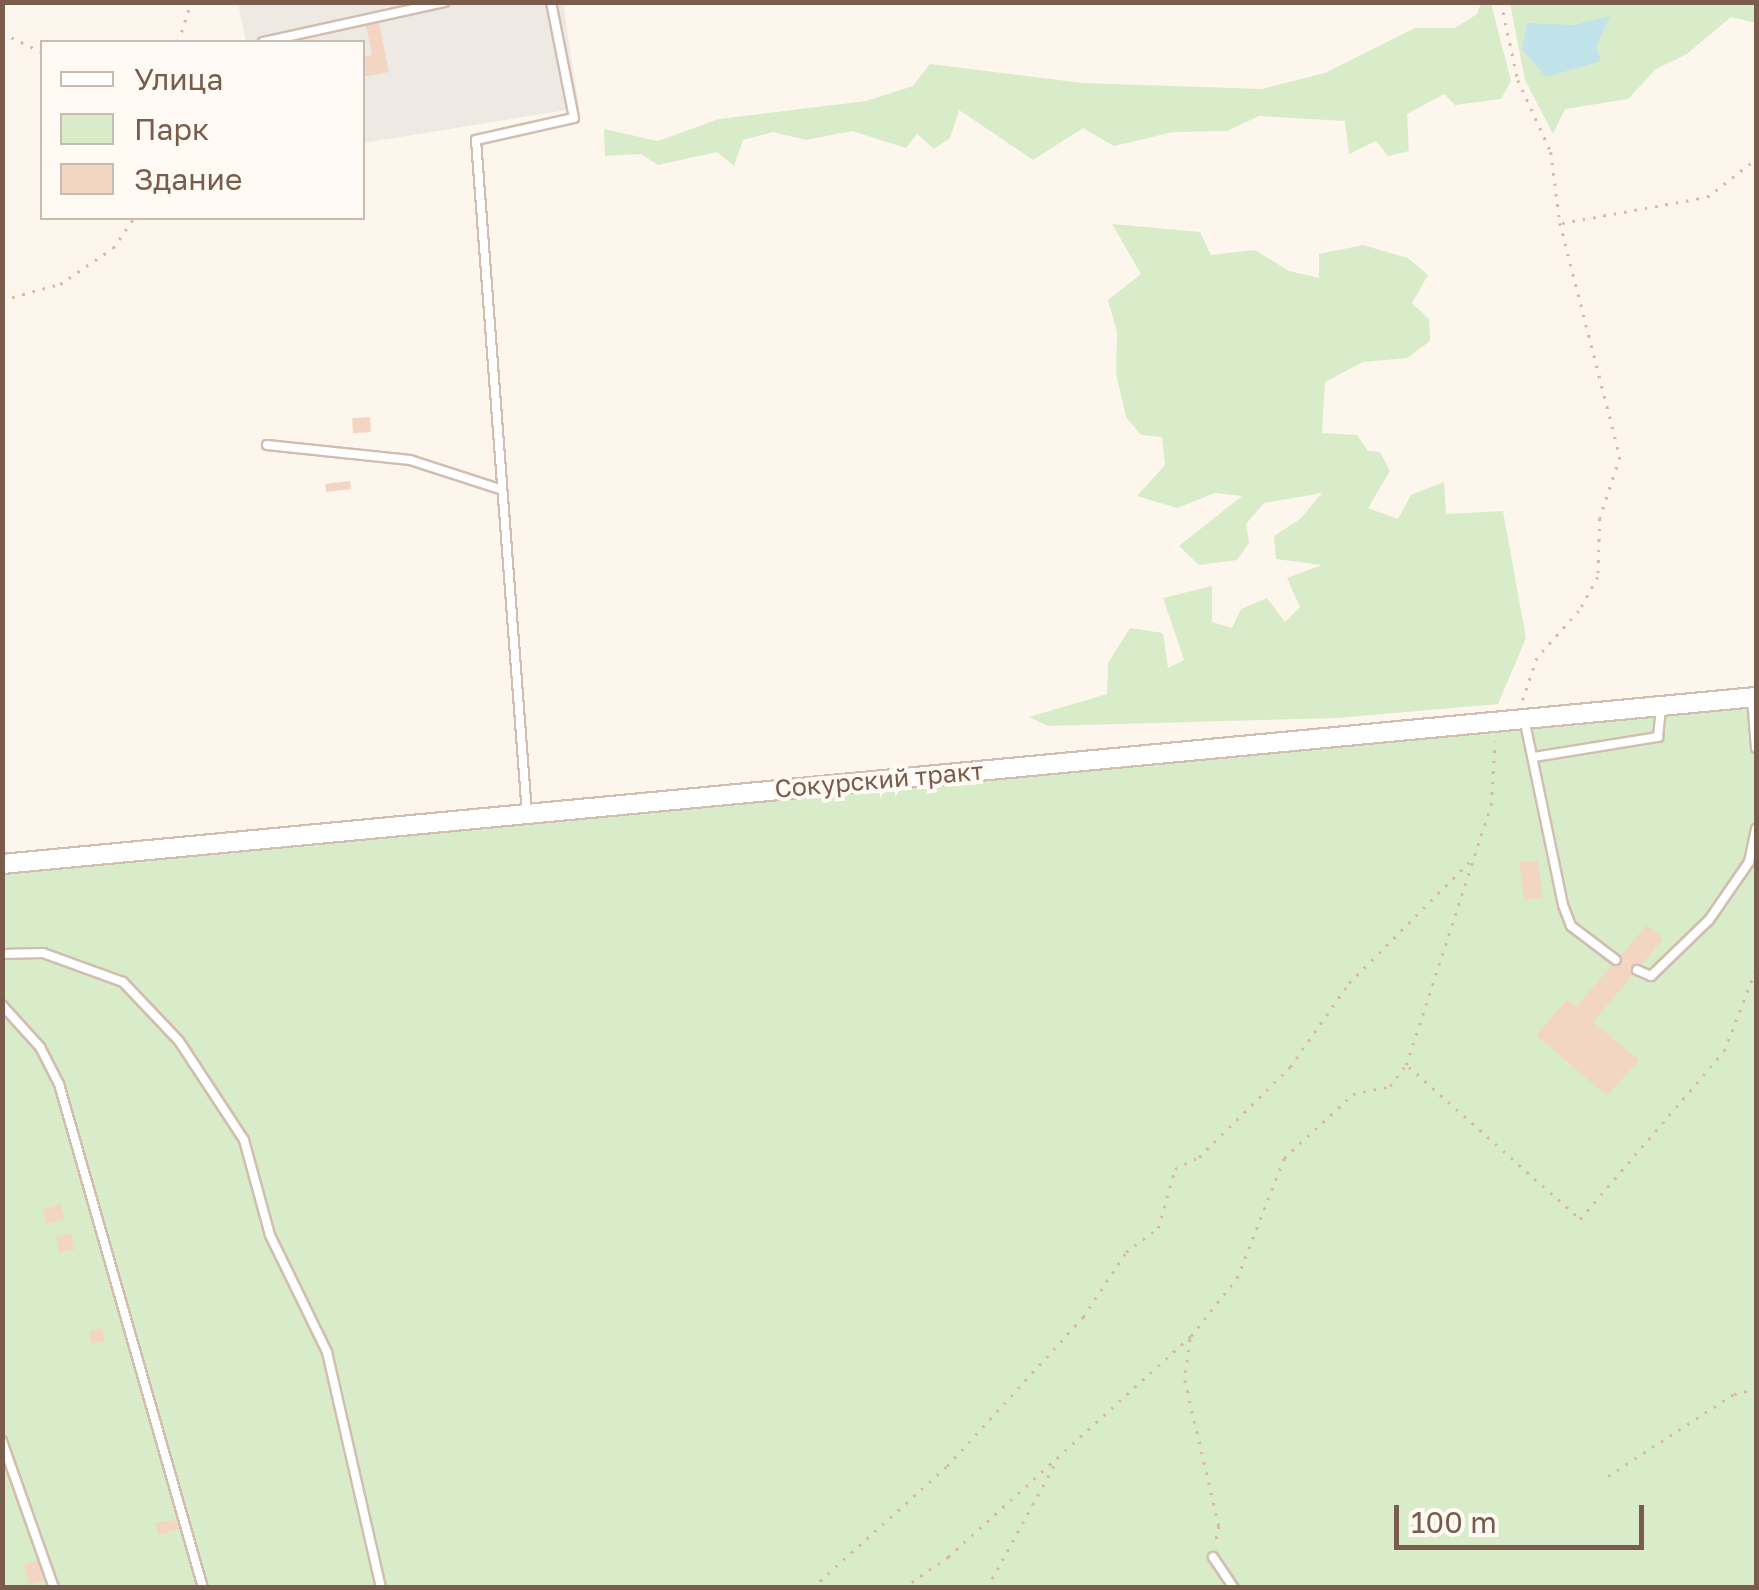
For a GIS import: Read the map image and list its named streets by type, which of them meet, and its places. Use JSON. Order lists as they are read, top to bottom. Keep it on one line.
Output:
{"streets":{"street":["Сокурский тракт"]},"legend":["Улица","Парк","Здание"],"scale_bar":"100 m"}
